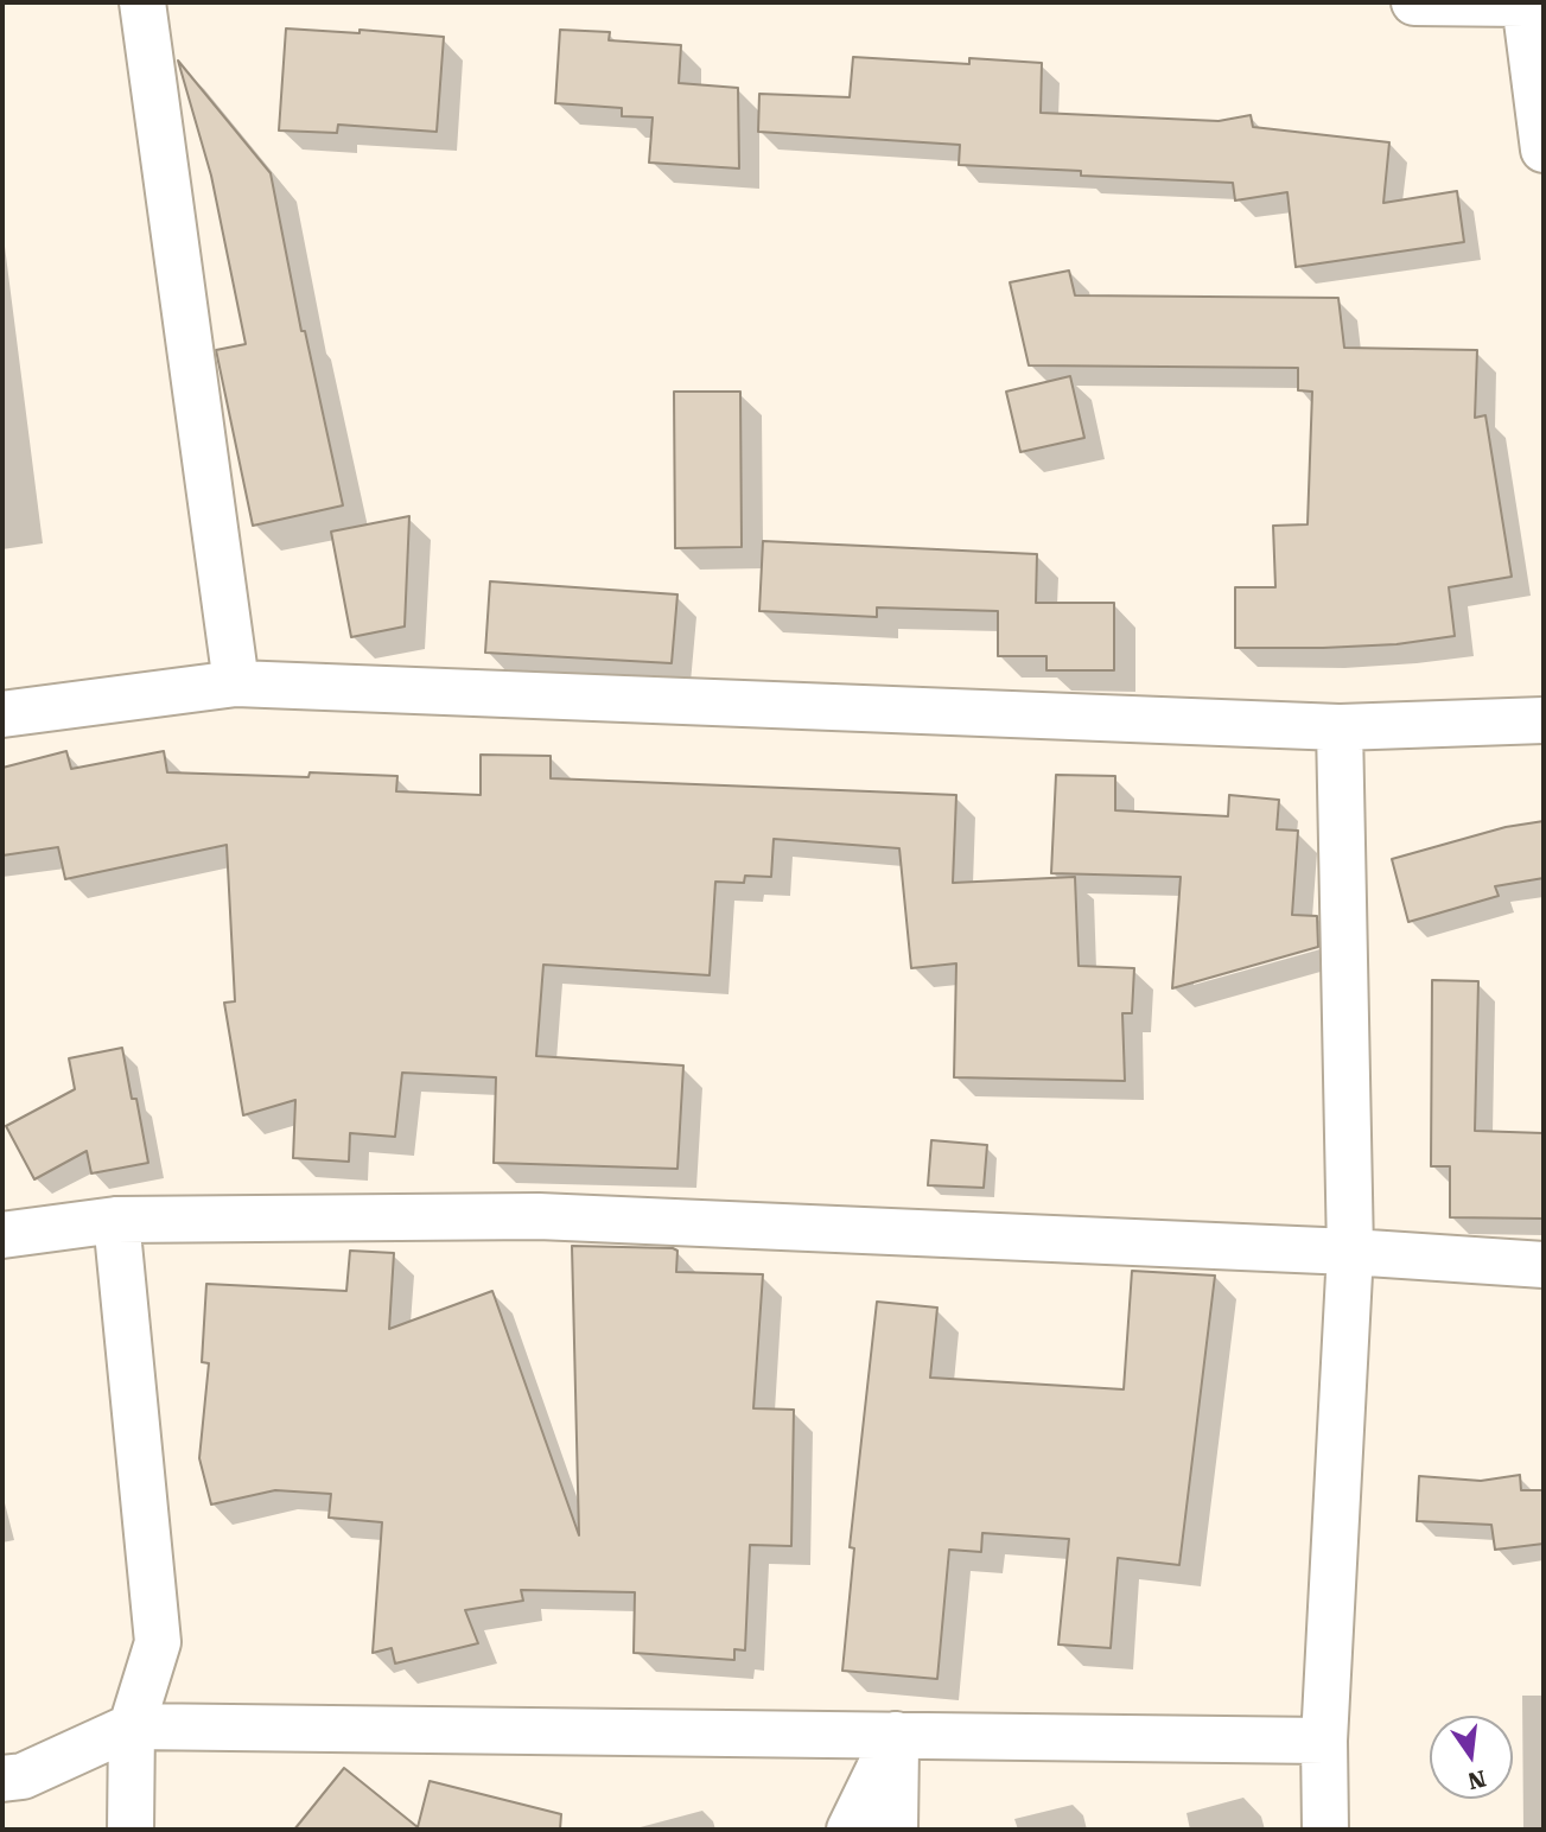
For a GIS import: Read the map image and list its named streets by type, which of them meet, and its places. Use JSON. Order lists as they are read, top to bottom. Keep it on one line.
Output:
{"north":"bottom"}
